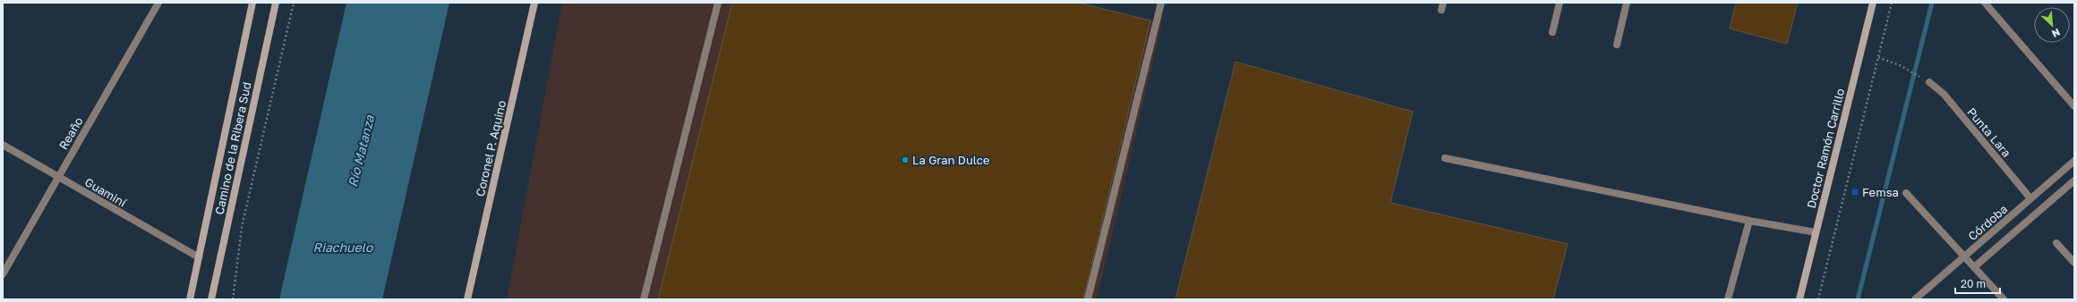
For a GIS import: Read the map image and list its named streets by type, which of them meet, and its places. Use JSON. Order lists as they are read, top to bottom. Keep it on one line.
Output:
{"streets":{"main road":["Camino de la Ribera Sud","Coronel P. Aquino","Doctor Ramón Carrillo"],"street":["Punta Lara","Reaño","Guaminí","Córdoba"]},"crossings":[["Punta Lara","Córdoba"],["Reaño","Guaminí"],["Camino de la Ribera Sud","Guaminí"]],"water":["Río Matanza","Riachuelo"],"places":{"other":["La Gran Dulce"],"transit":["Femsa"]},"scale_bar":"20 m","north":"bottom right"}
